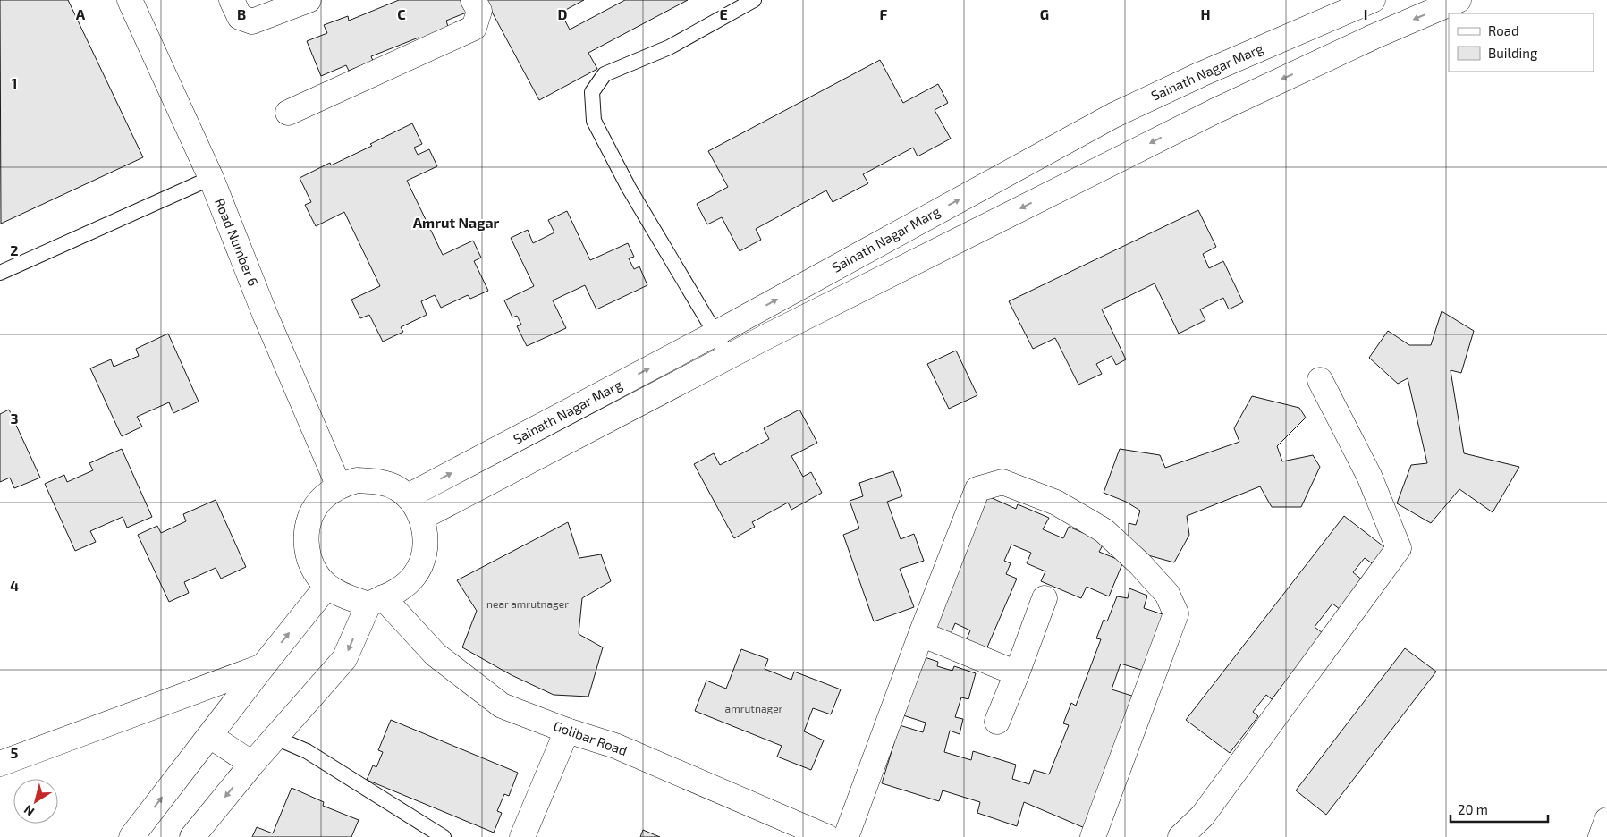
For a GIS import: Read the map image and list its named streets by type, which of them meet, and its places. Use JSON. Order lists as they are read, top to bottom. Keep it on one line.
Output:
{"streets":{"street":["Sainath Nagar Marg","Road Number 6","Golibar Road"]},"crossings":[["Sainath Nagar Marg","Road Number 6"],["Sainath Nagar Marg","Golibar Road"],["Road Number 6","Golibar Road"]],"districts":["Amrut Nagar"],"house_numbers":["near amrutnager","amrutnager"],"legend":["Road","Building"],"scale_bar":"20 m","north":"bottom left","grid":{"columns":["A","B","C","D","E","F","G","H","I"],"rows":["1","2","3","4","5"]}}
